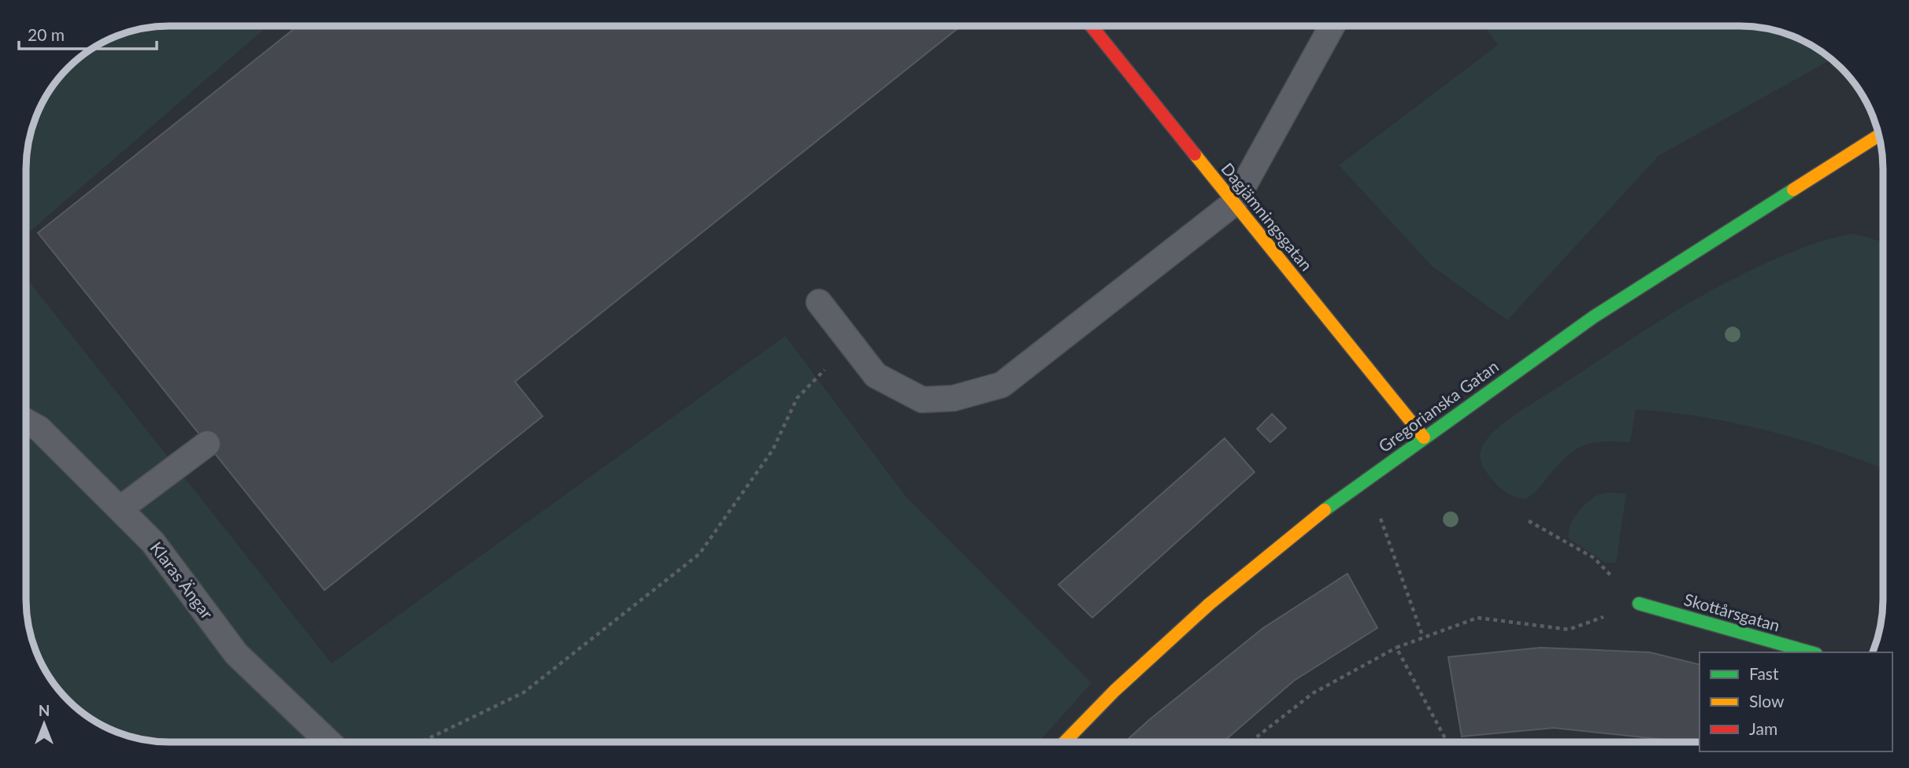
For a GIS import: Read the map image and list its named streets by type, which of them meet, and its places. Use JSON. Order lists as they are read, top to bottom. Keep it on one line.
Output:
{"streets":{"street":["Dagjämningsgatan","Gregorianska Gatan","Skottårsgatan"],"lane":["Klaras Ängar"]},"crossings":[["Dagjämningsgatan","Gregorianska Gatan"]],"legend":["Fast","Slow","Jam"],"scale_bar":"20 m","north":"top"}
